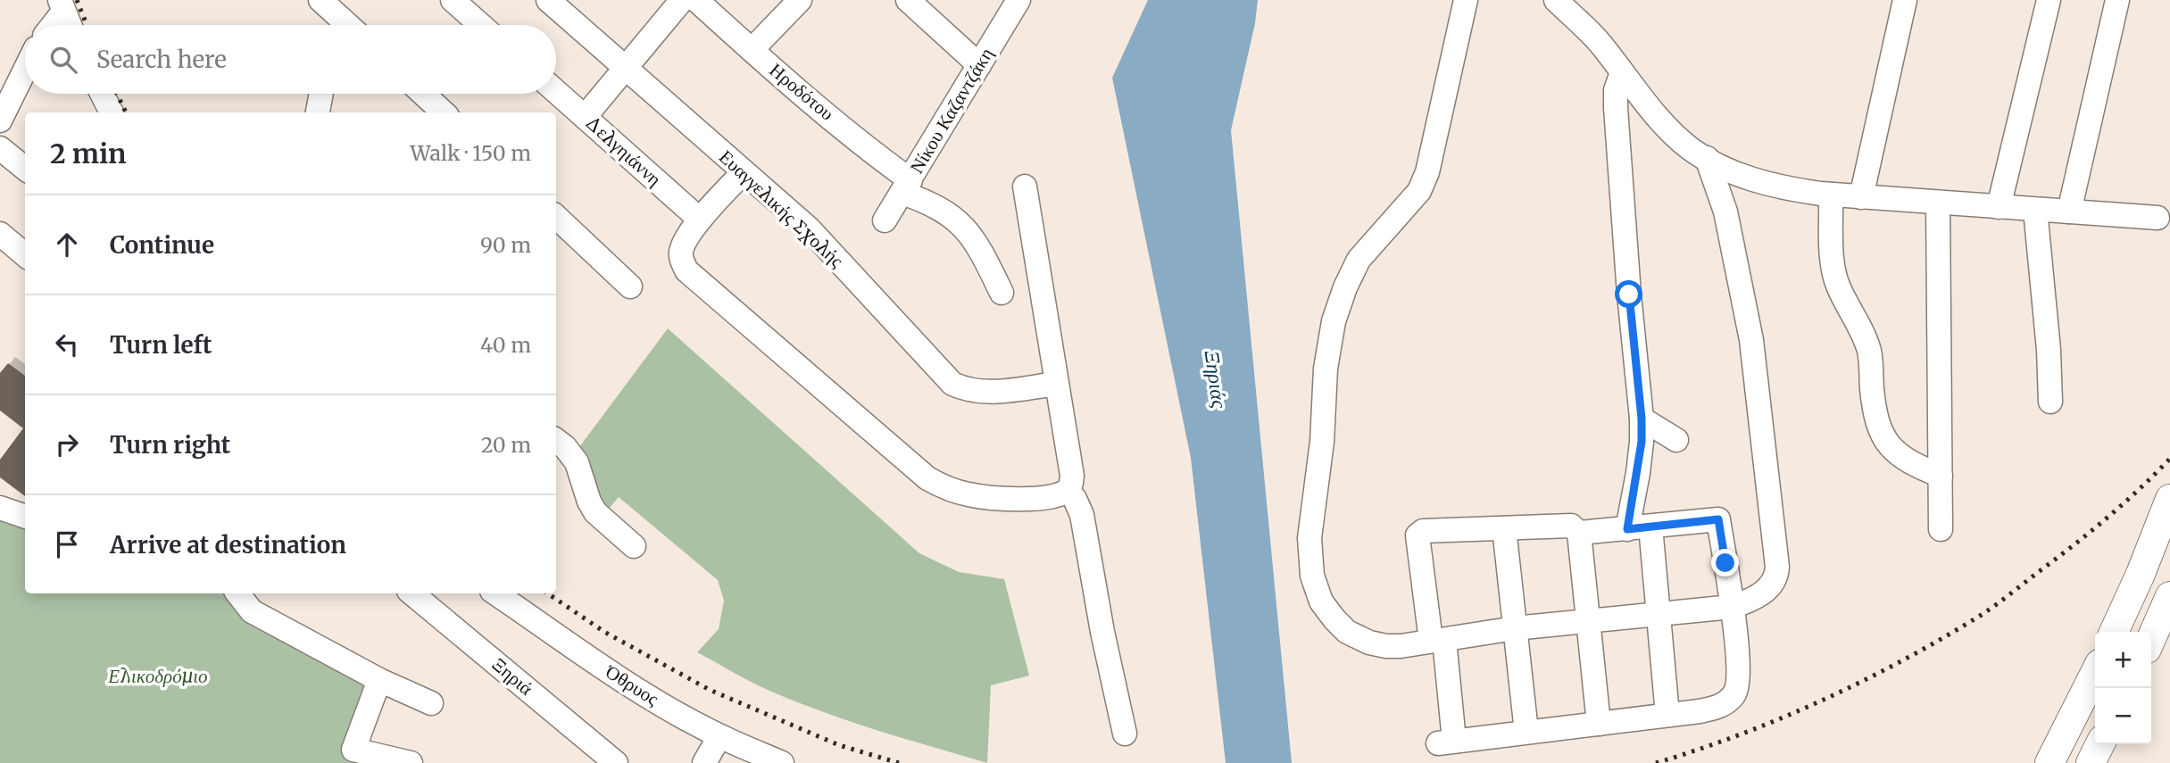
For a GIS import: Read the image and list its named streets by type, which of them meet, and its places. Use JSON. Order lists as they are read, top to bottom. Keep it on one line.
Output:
{"streets":{"street":["Ηροδότου","Νίκου Καζαντζάκη","Δελγηιάννη","Ευαγγελικής Σχολής","Ξηριά","Όθρυος"]},"crossings":[["Ηροδότου","Νίκου Καζαντζάκη"]],"water":["Ξηριάς"],"parks":["Ελικοδρόμιο"],"page":{"search":"Search here","heading":["2 min","Walk · 150 m"],"list":[["Continue","90 m"],["Turn left","40 m"],["Turn right","20 m"],"Arrive at destination"],"map_buttons":["+","−"]}}
